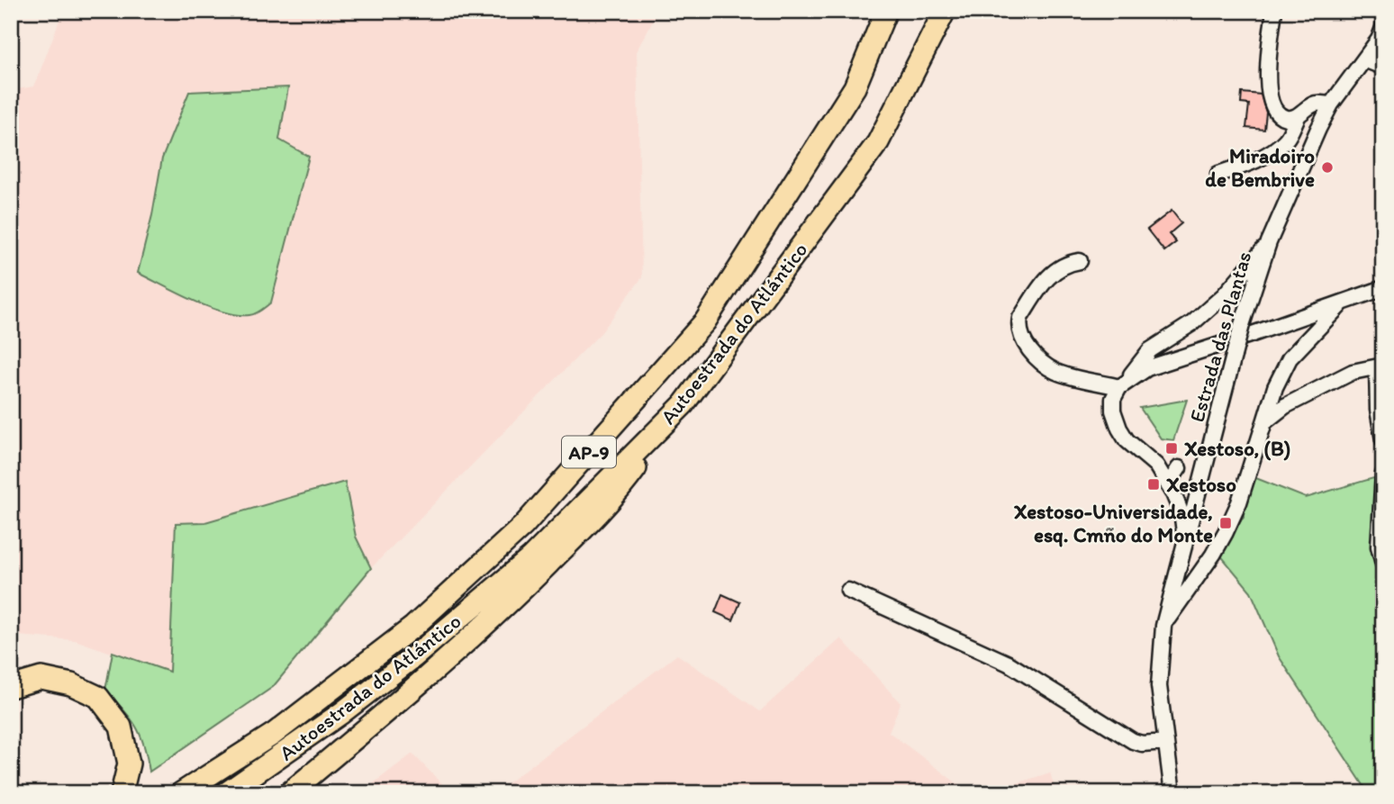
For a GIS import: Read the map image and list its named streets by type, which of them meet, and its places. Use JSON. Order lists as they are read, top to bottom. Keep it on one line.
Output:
{"streets":{"highway":["Autoestrada do Atlántico","AP-9"],"street":["Estrada das Plantas"]},"places":{"other":["Miradoiro de Bembrive"],"transit":["Xestoso, (B)","Xestoso","Xestoso-Universidade, esq. Cmño do Monte"]}}
